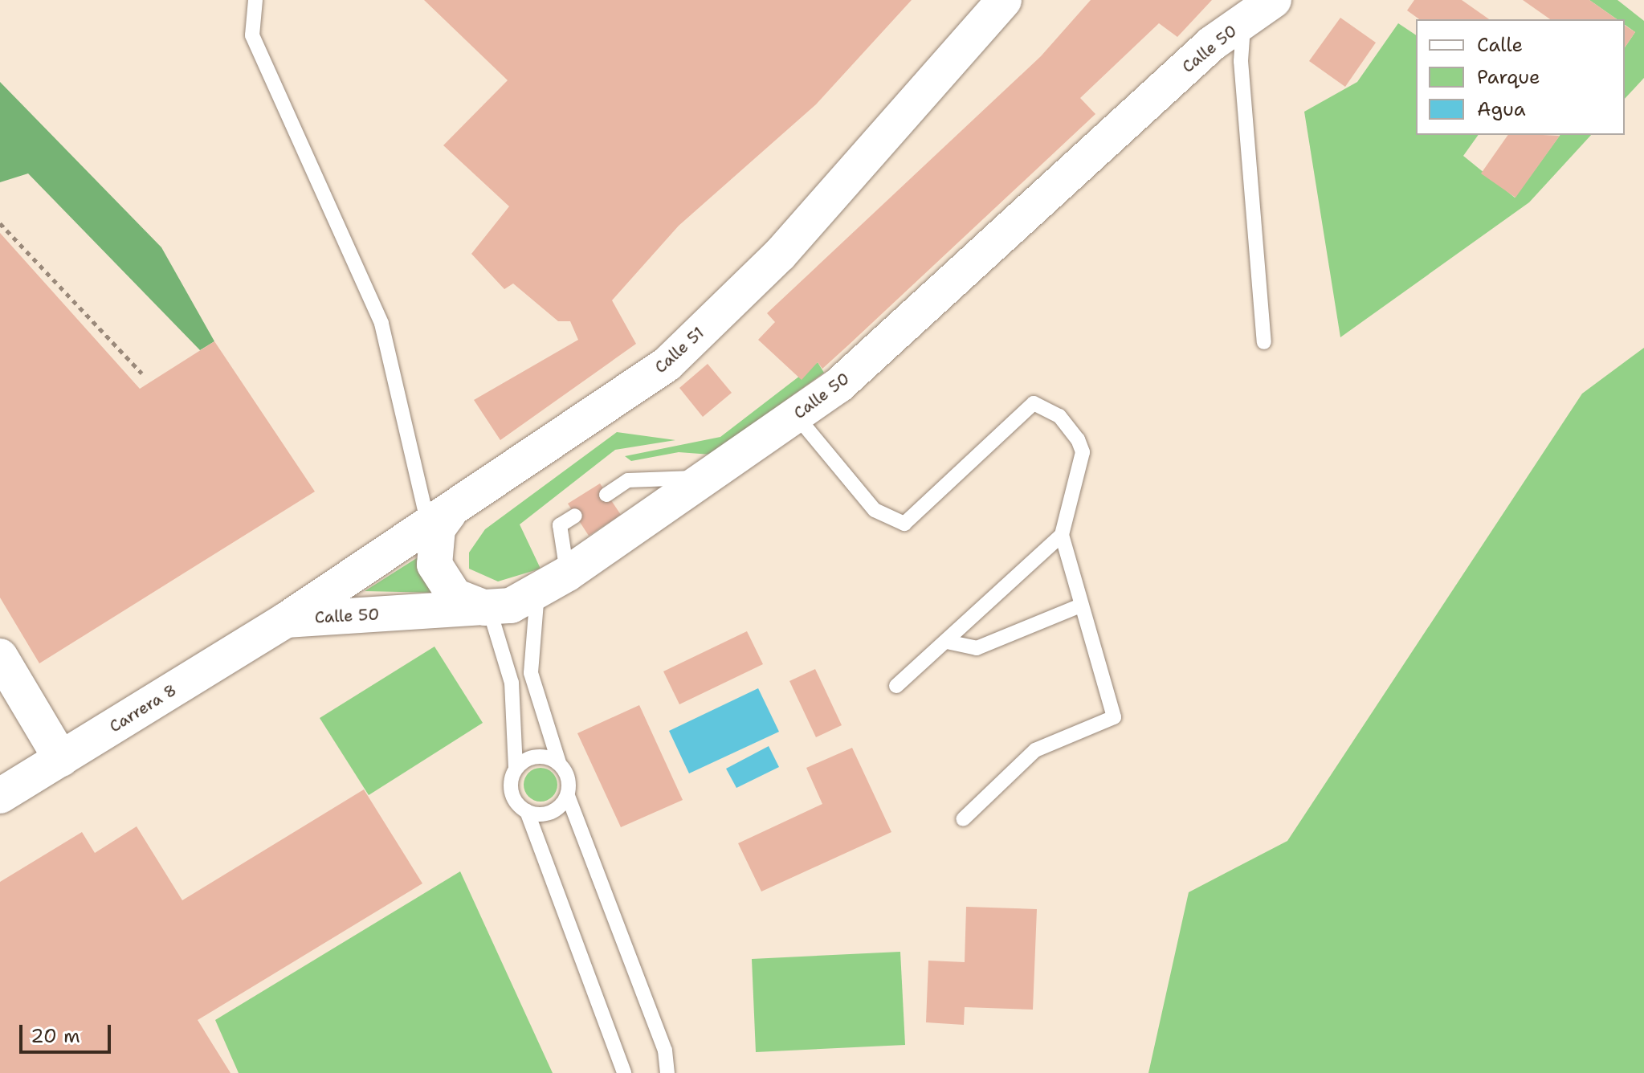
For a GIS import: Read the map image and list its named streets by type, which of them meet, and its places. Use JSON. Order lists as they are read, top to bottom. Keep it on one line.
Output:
{"streets":{"main road":["Calle 50","Calle 51","Carrera 8"]},"crossings":[["Calle 50","Calle 51"],["Calle 50","Carrera 8"],["Calle 51","Carrera 8"]],"legend":["Calle","Parque","Agua"],"scale_bar":"20 m"}
